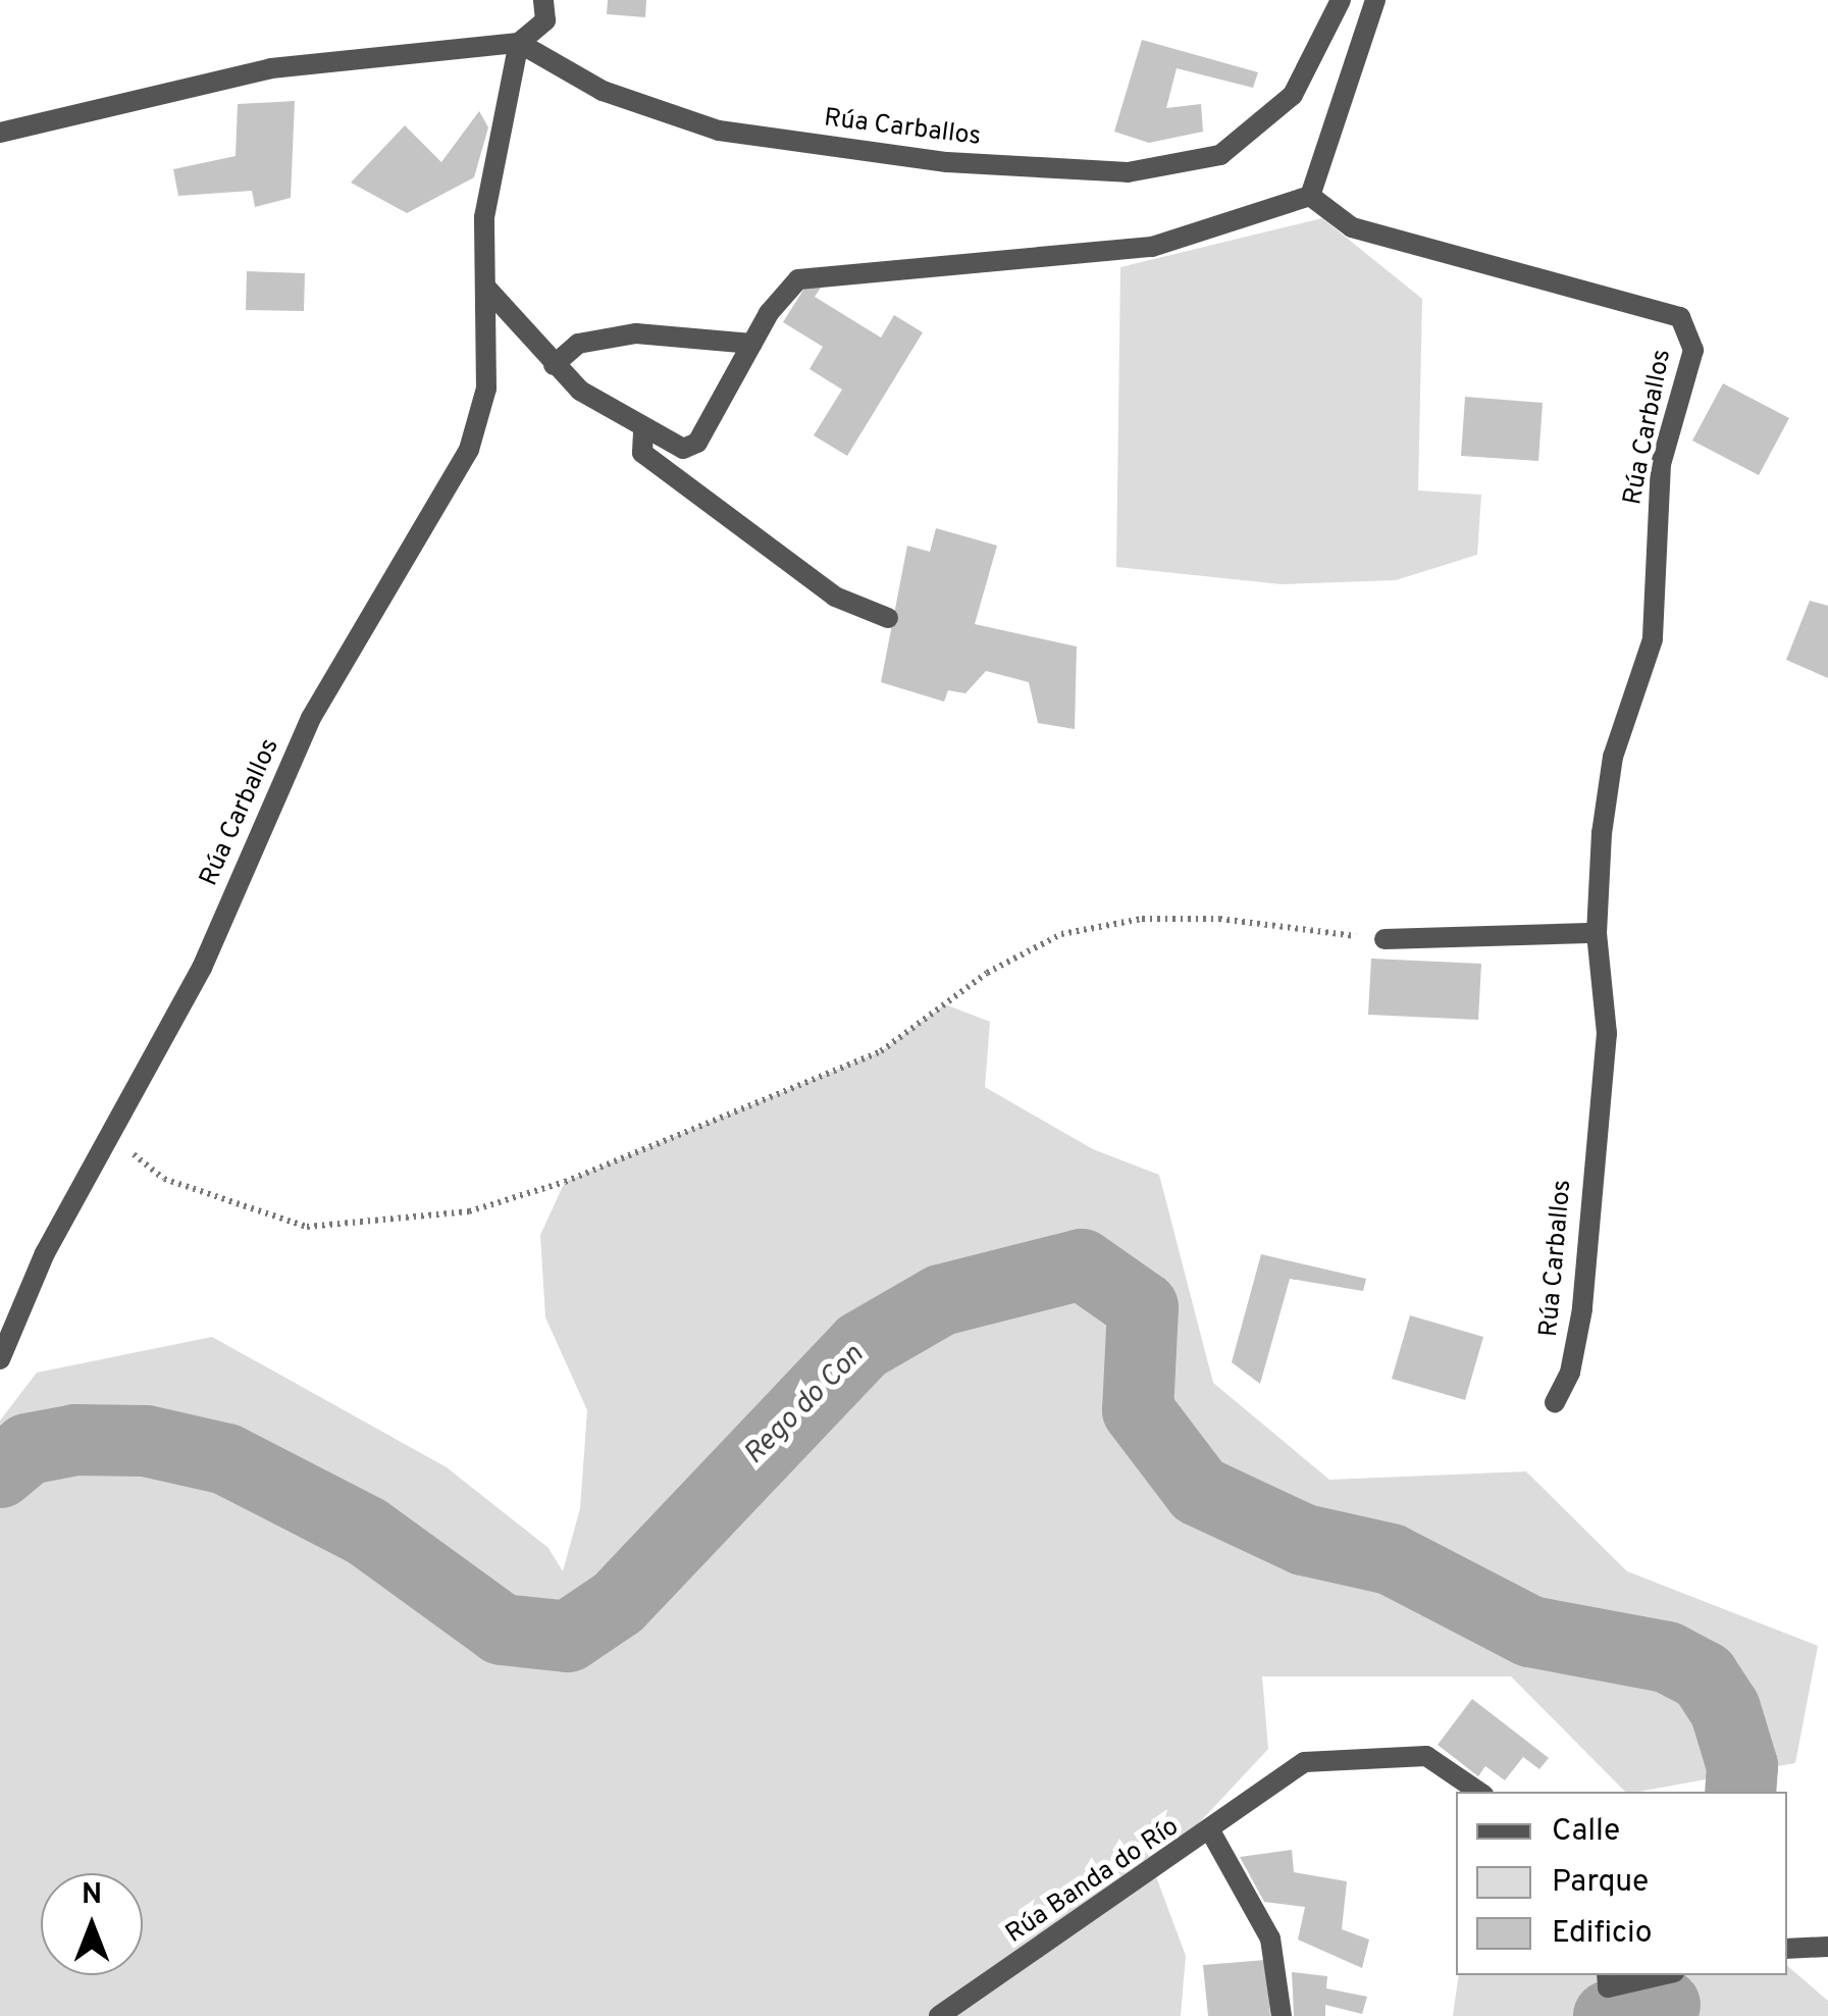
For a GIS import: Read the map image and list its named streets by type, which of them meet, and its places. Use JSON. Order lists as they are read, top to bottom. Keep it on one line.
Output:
{"streets":{"street":["Rúa Carballos","Rúa Banda do Río"]},"water":["Rego do Con"],"legend":["Calle","Parque","Edificio"],"north":"top"}
